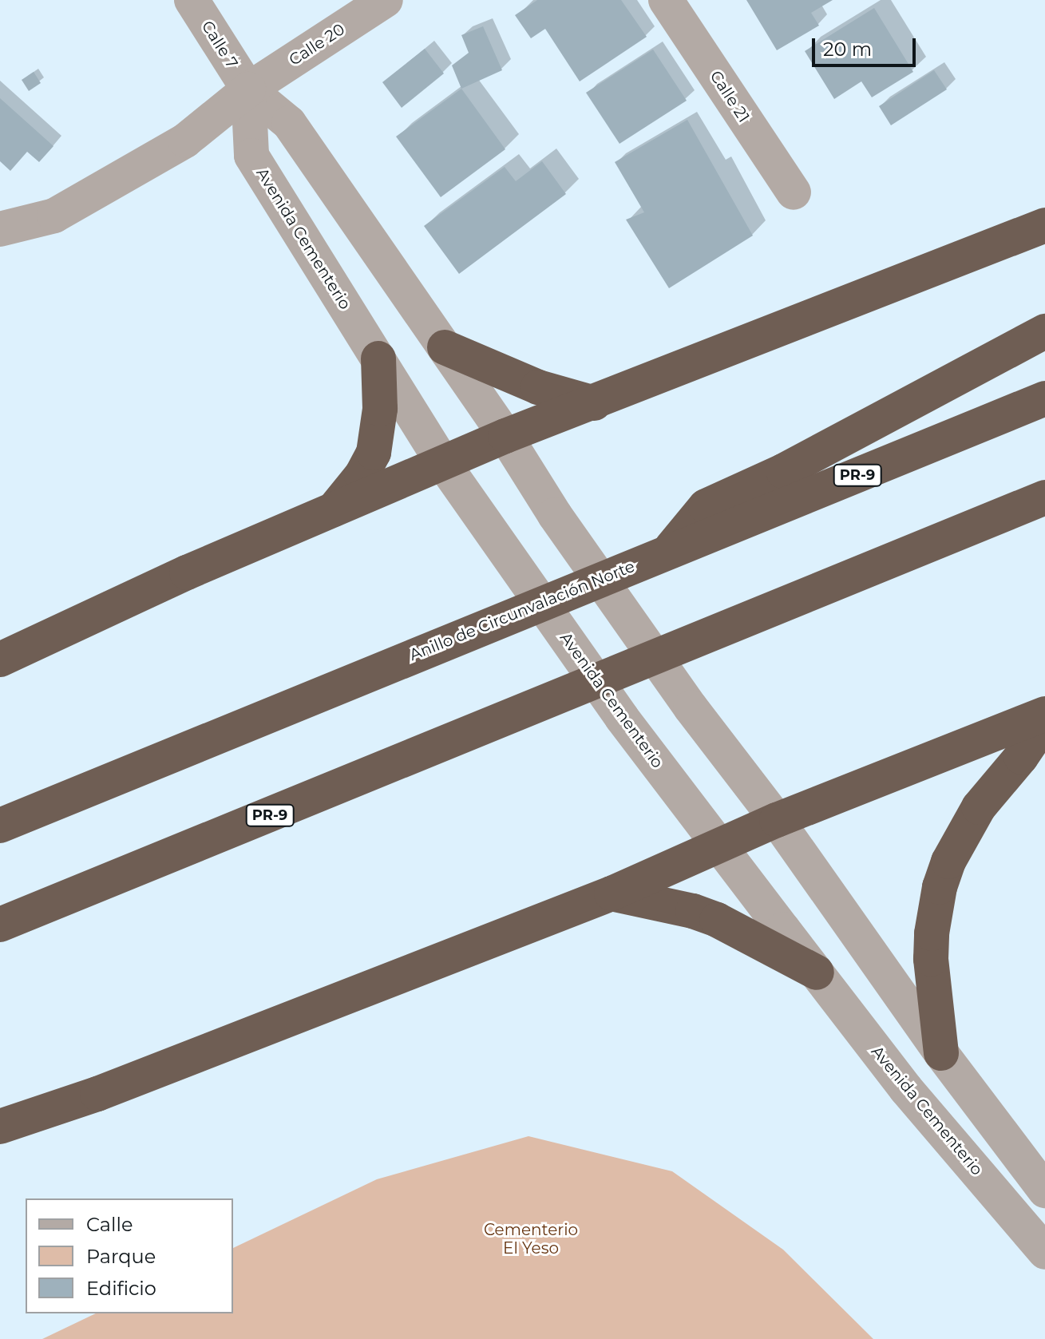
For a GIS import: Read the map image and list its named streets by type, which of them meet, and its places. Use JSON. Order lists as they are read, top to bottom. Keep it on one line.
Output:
{"streets":{"highway":["PR-9","Anillo de Circunvalación Norte"],"street":["Calle 7","Calle 20","Calle 21","Avenida Cementerio"]},"crossings":[["Calle 7","Calle 20"],["Calle 7","Avenida Cementerio"],["Calle 20","Avenida Cementerio"]],"parks":["Cementerio El Yeso"],"legend":["Calle","Parque","Edificio"],"scale_bar":"20 m"}
